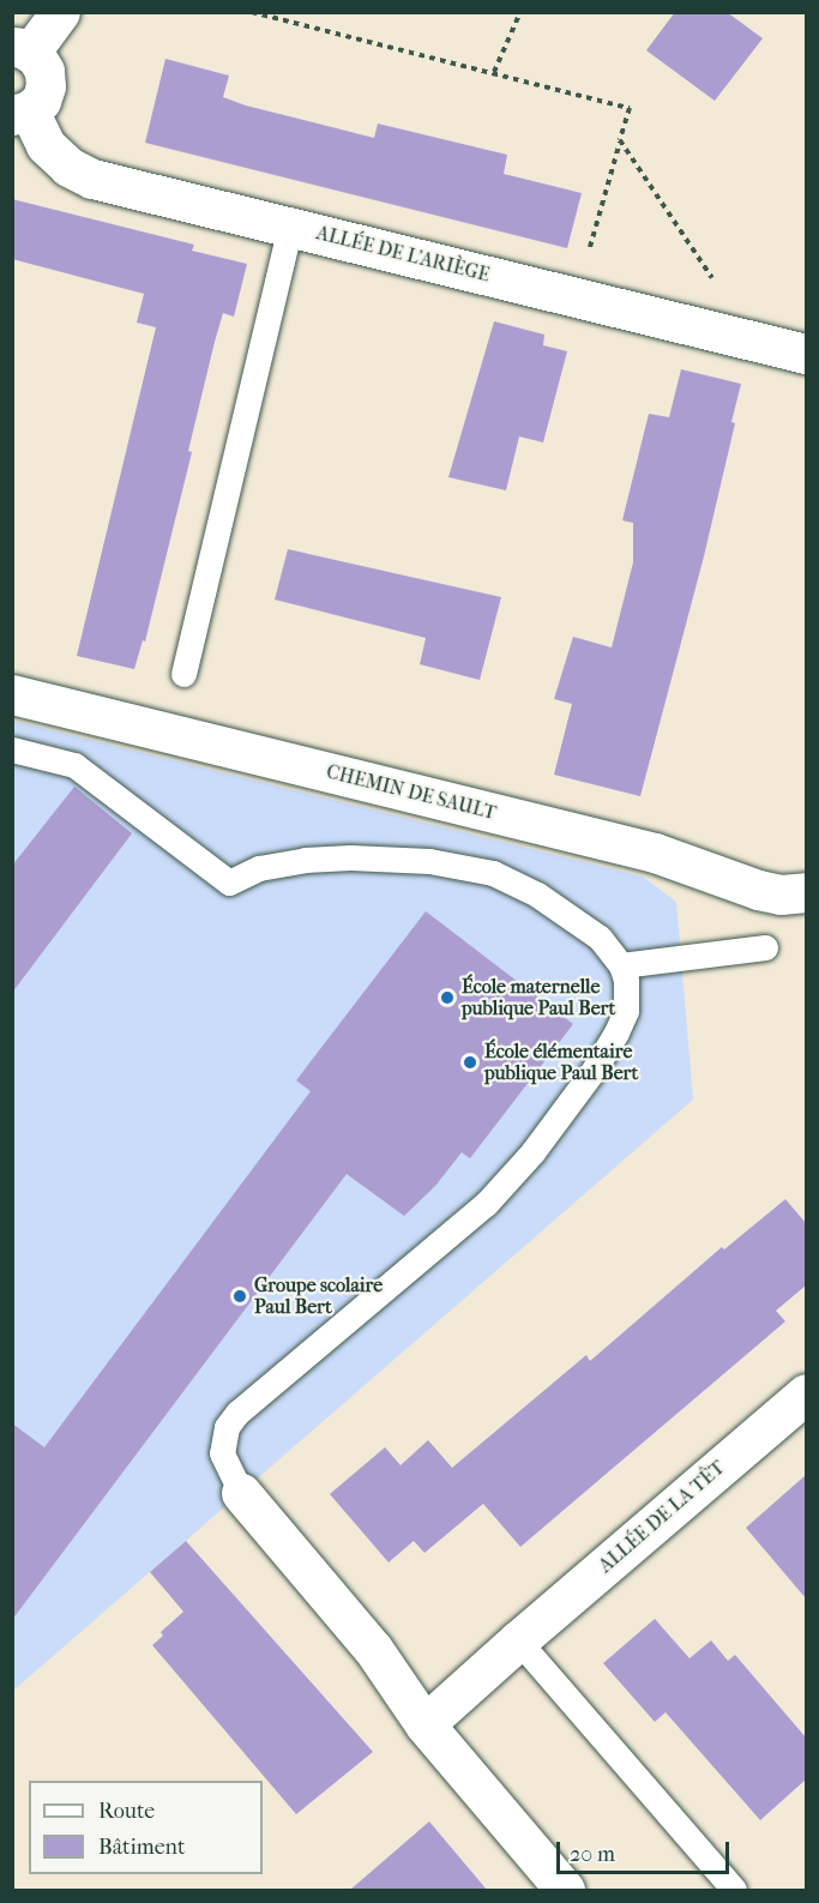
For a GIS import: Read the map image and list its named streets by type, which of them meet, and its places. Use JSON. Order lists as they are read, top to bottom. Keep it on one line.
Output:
{"streets":{"street":["ALLÉE DE L'ARIÈGE","CHEMIN DE SAULT","ALLÉE DE LA TÊT"]},"places":["École maternelle publique Paul Bert","École élémentaire publique Paul Bert","Groupe scolaire Paul Bert"],"legend":["Route","Bâtiment"],"scale_bar":"20 m"}
